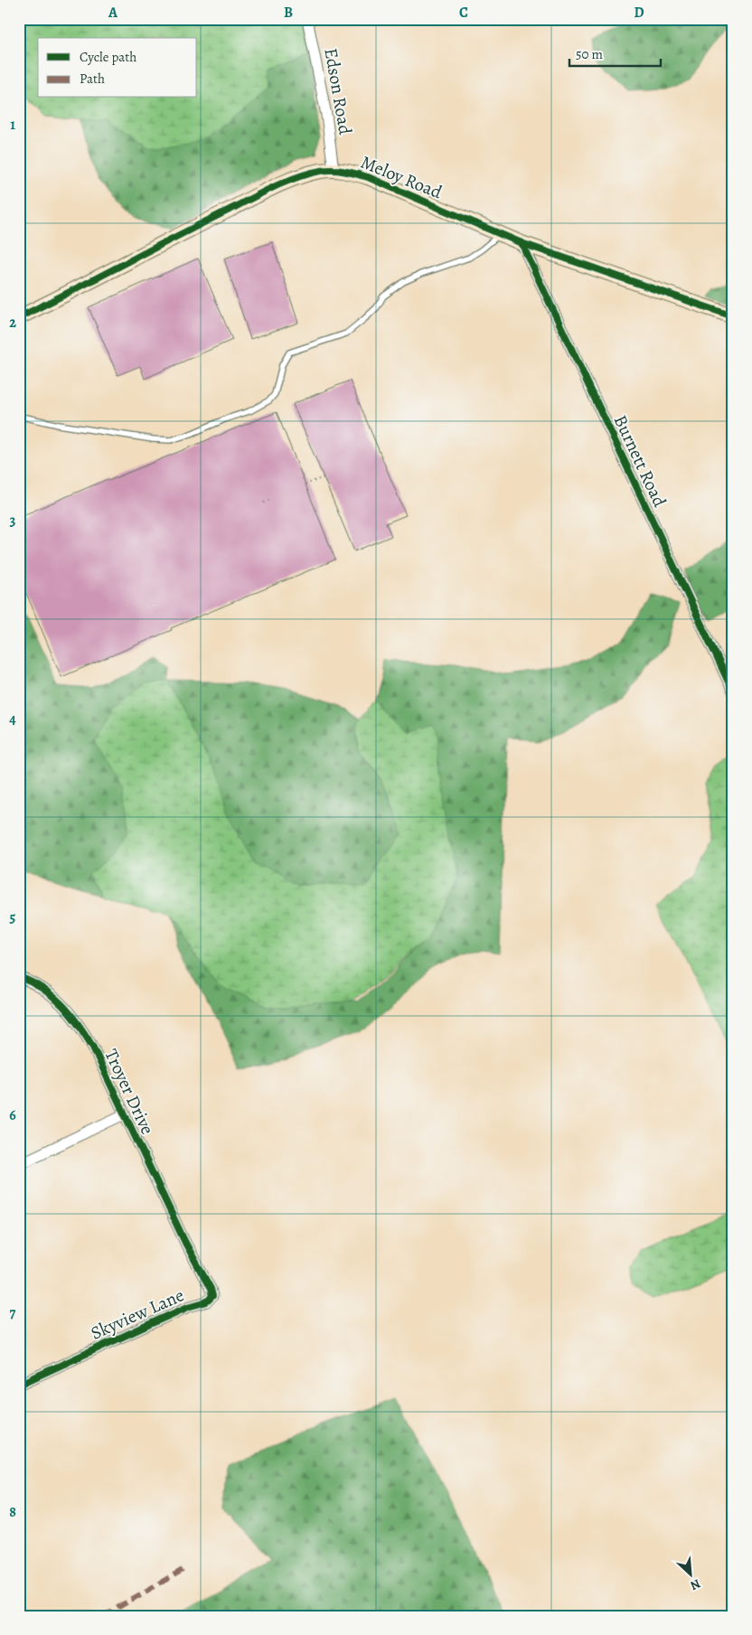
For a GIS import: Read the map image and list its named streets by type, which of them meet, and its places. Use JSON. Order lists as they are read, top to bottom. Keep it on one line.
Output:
{"streets":{"street":["Edson Road","Meloy Road","Burnett Road","Troyer Drive","Skyview Lane"]},"crossings":[["Edson Road","Meloy Road"],["Meloy Road","Burnett Road"],["Troyer Drive","Skyview Lane"]],"legend":["Cycle path","Path"],"scale_bar":"50 m","north":"bottom right","grid":{"columns":["A","B","C","D"],"rows":["1","2","3","4","5","6","7","8"]}}
